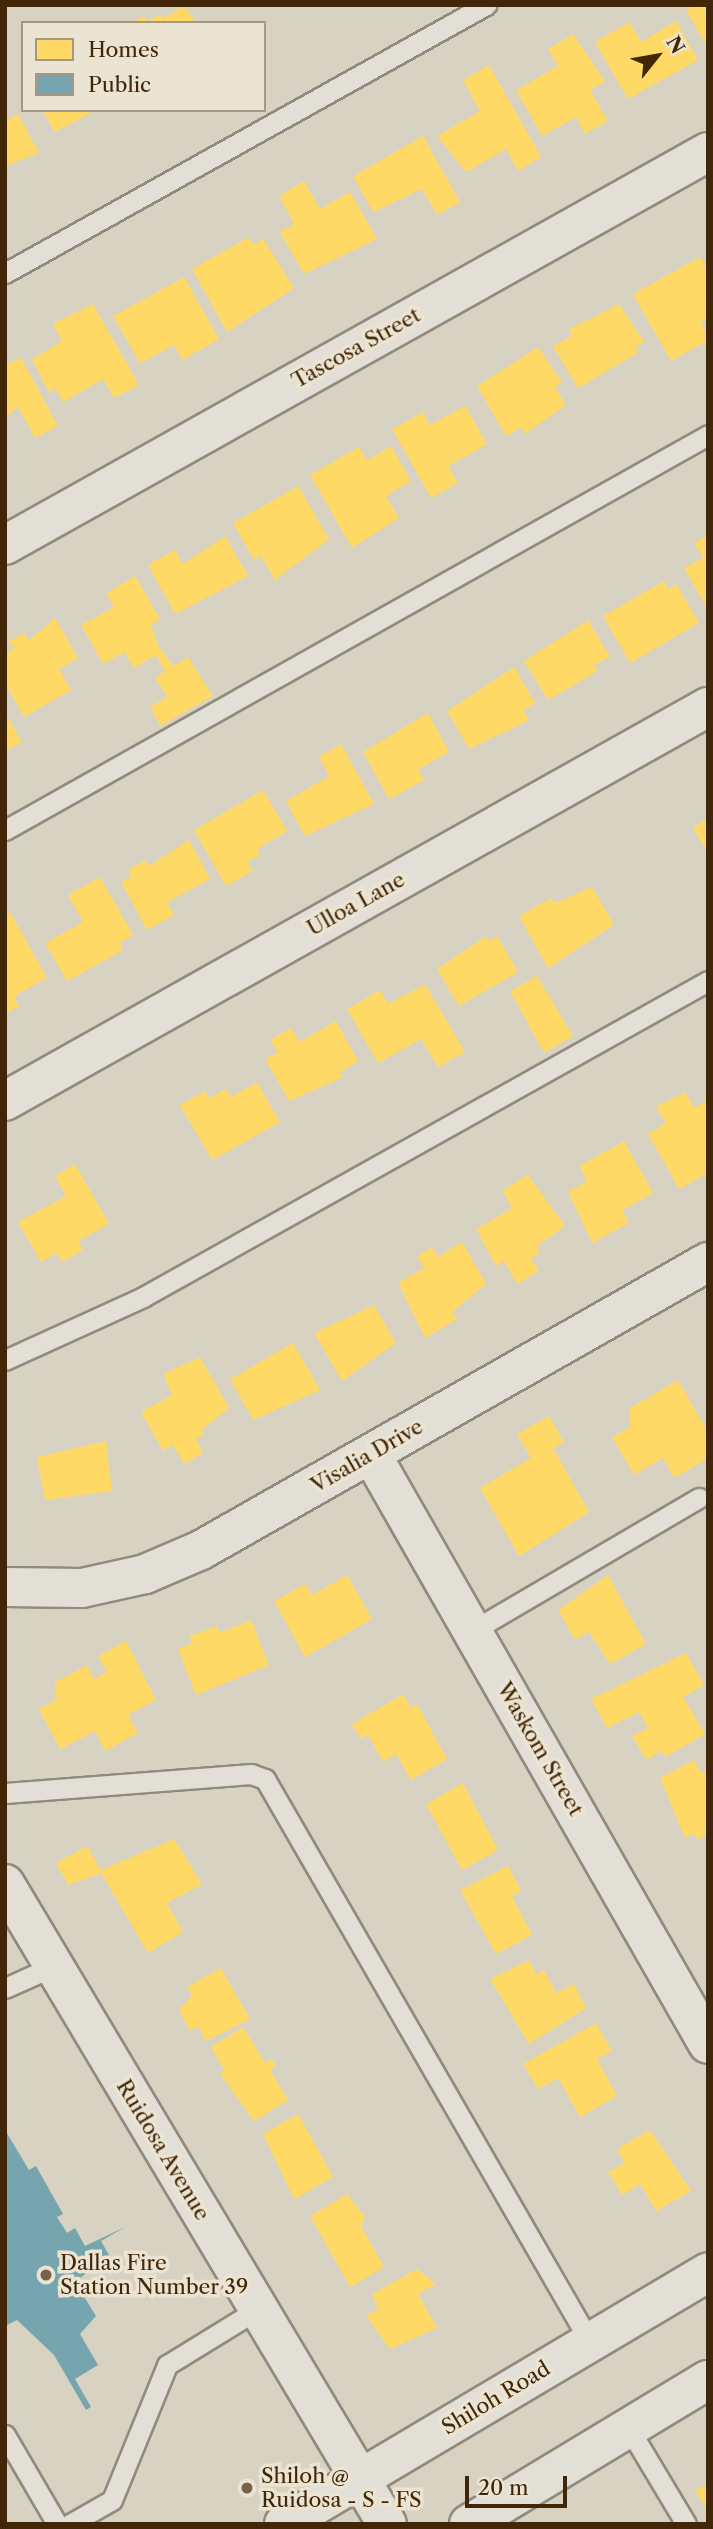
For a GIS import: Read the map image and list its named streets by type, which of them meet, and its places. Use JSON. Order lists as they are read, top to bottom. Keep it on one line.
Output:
{"streets":{"street":["Tascosa Street","Ulloa Lane","Visalia Drive","Waskom Street","Ruidosa Avenue","Shiloh Road"]},"crossings":[["Visalia Drive","Waskom Street"],["Ruidosa Avenue","Shiloh Road"]],"places":["Dallas Fire Station Number 39","Shiloh @ Ruidosa - S - FS"],"legend":["Homes","Public"],"scale_bar":"20 m","north":"top right"}
